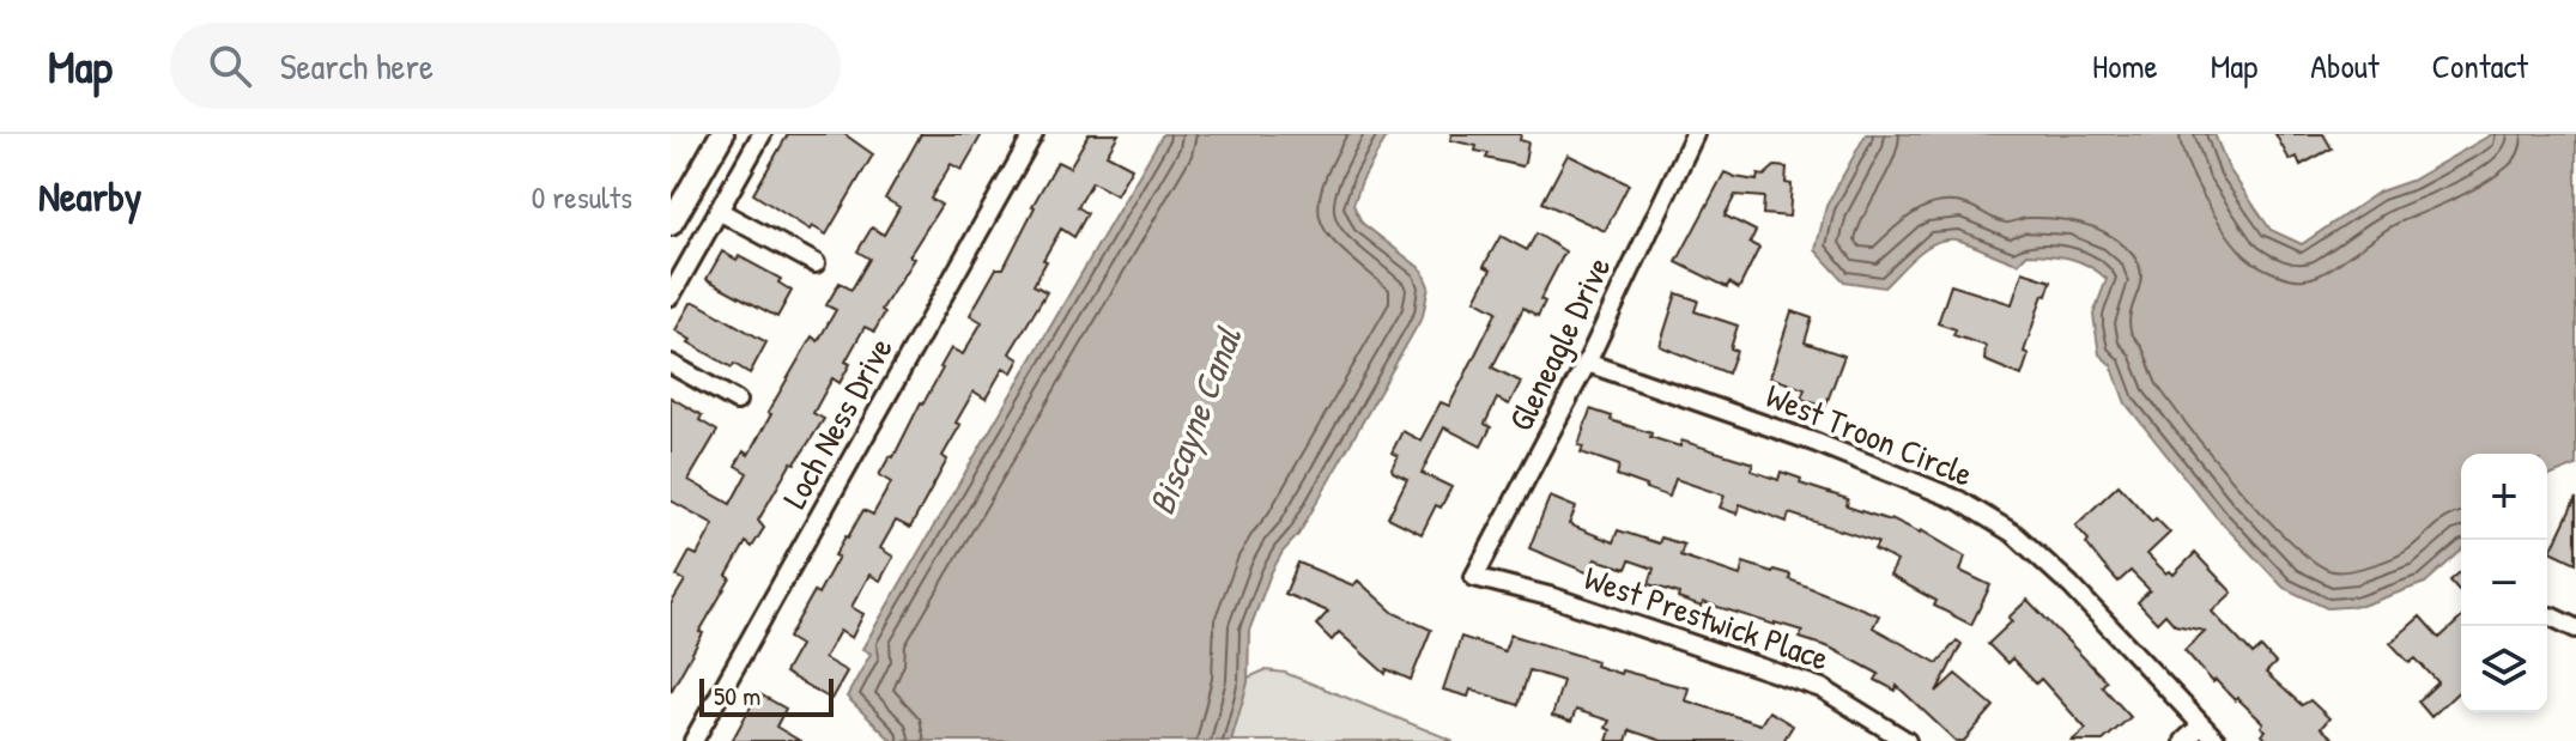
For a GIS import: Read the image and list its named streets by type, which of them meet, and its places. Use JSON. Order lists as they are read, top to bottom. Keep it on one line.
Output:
{"streets":{"street":["Gleneagle Drive","Loch Ness Drive","West Troon Circle","West Prestwick Place"]},"crossings":[["Gleneagle Drive","West Troon Circle"],["Gleneagle Drive","West Prestwick Place"]],"water":["Biscayne Canal"],"scale_bar":"50 m","page":{"header":"Map","search":"Search here","nav":["Home","Map","About","Contact"],"heading":["Nearby","0 results"],"map_buttons":["+","−"],"scale":"50 m"}}
